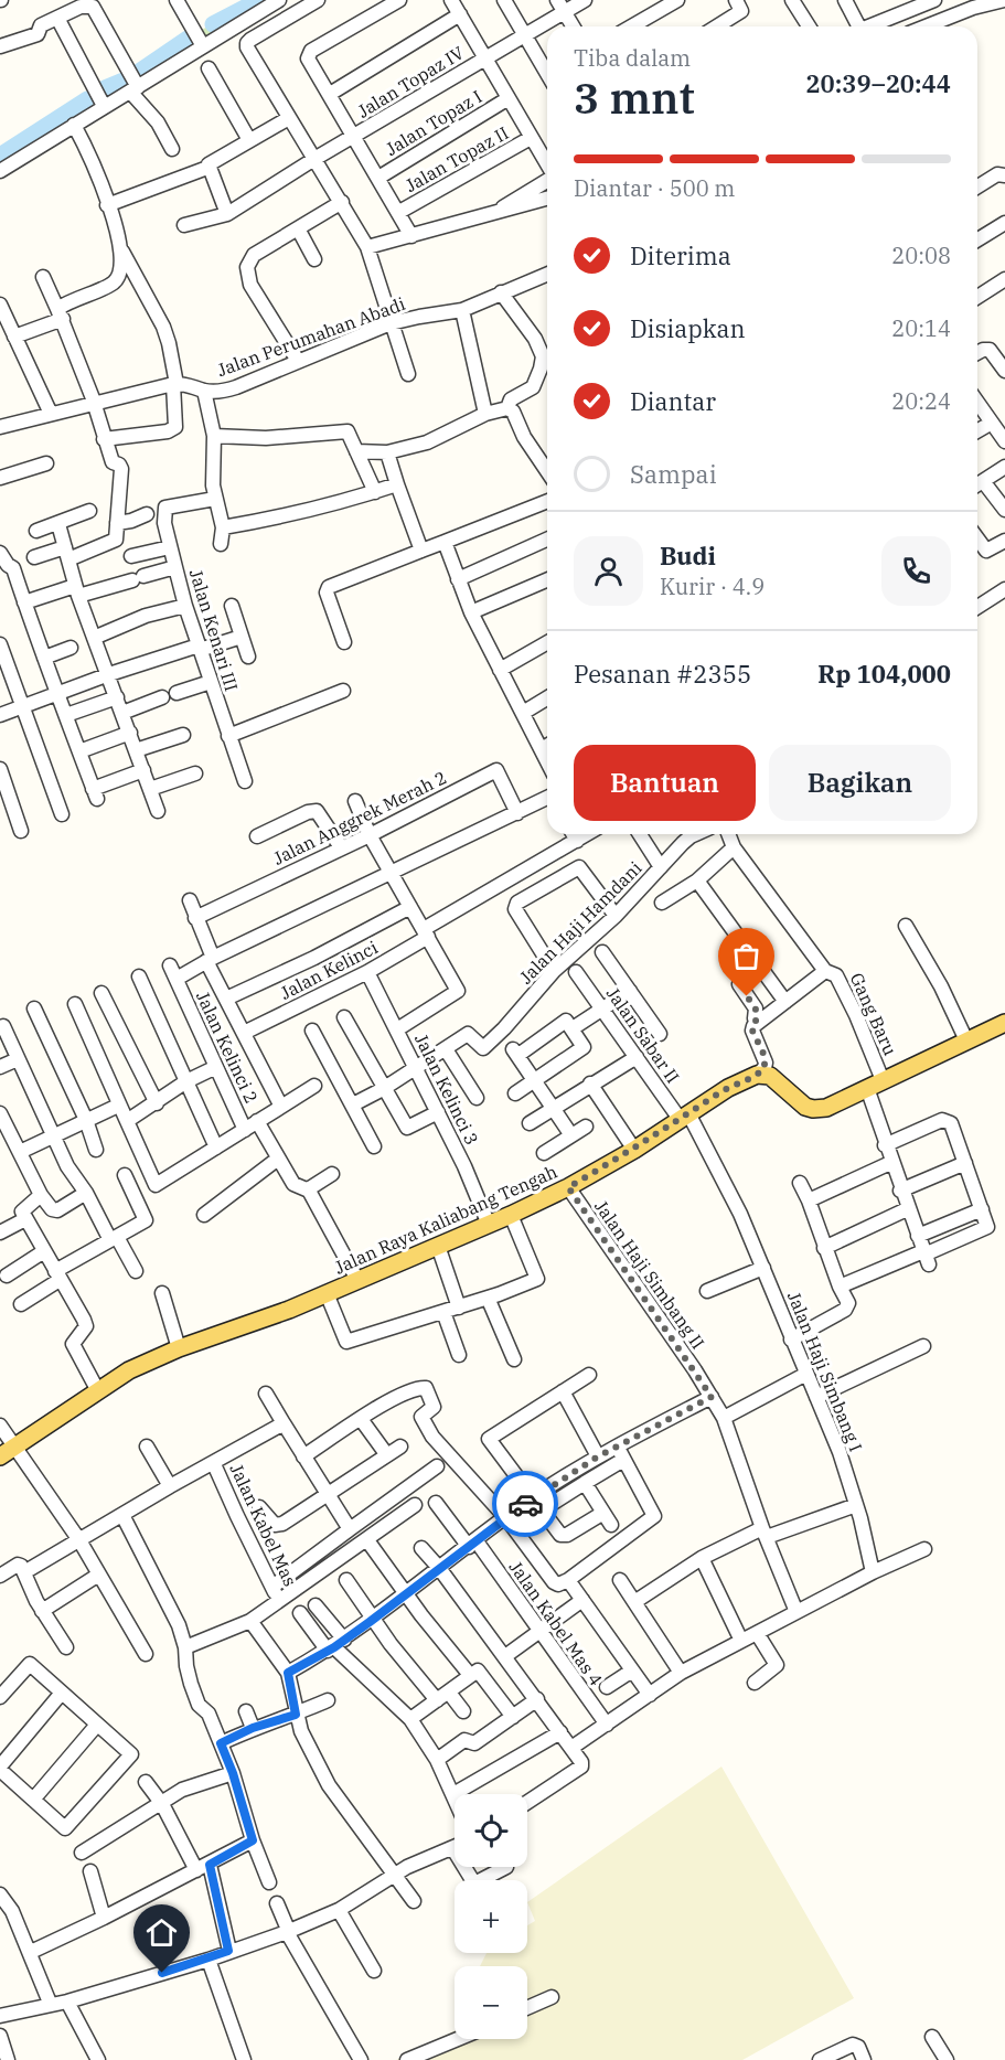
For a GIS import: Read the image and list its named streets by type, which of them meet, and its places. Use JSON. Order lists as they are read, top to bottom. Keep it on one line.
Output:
{"streets":{"main road":["Jalan Raya Kaliabang Tengah"],"street":["Jalan Topaz IV","Jalan Topaz I","Jalan Topaz II","Jalan Perumahan Abadi","Jalan Kenari III","Jalan Anggrek Merah 2","Jalan Haji Hamdani","Jalan Kelinci","Gang Baru","Jalan Sabar II","Jalan Kelinci 2","Jalan Kelinci 3","Jalan Haji Simbang II","Jalan Haji Simbang I","Jalan Kabel Mas","Jalan Kabel Mas 4"]},"crossings":[["Jalan Topaz IV","Jalan Topaz I"],["Jalan Topaz IV","Jalan Topaz II"],["Jalan Haji Hamdani","Jalan Kelinci 3"],["Jalan Kelinci","Jalan Kelinci 3"],["Jalan Sabar II","Jalan Raya Kaliabang Tengah"],["Jalan Sabar II","Jalan Haji Simbang I"],["Jalan Kelinci 2","Jalan Raya Kaliabang Tengah"],["Jalan Kelinci 3","Jalan Raya Kaliabang Tengah"],["Jalan Raya Kaliabang Tengah","Jalan Haji Simbang II"],["Jalan Raya Kaliabang Tengah","Jalan Haji Simbang I"]],"page":{"heading":["3 mnt","Tiba dalam","20:39–20:44"],"panel":["Budi","Kurir · 4.9","Pesanan #2355","Rp 104,000"],"bar":"Diantar · 500 m","list":[["Diterima","20:08"],["Disiapkan","20:14"],["Diantar","20:24"],"Sampai"],"buttons":["Bantuan","Bagikan"],"map_buttons":["+","−"]}}
